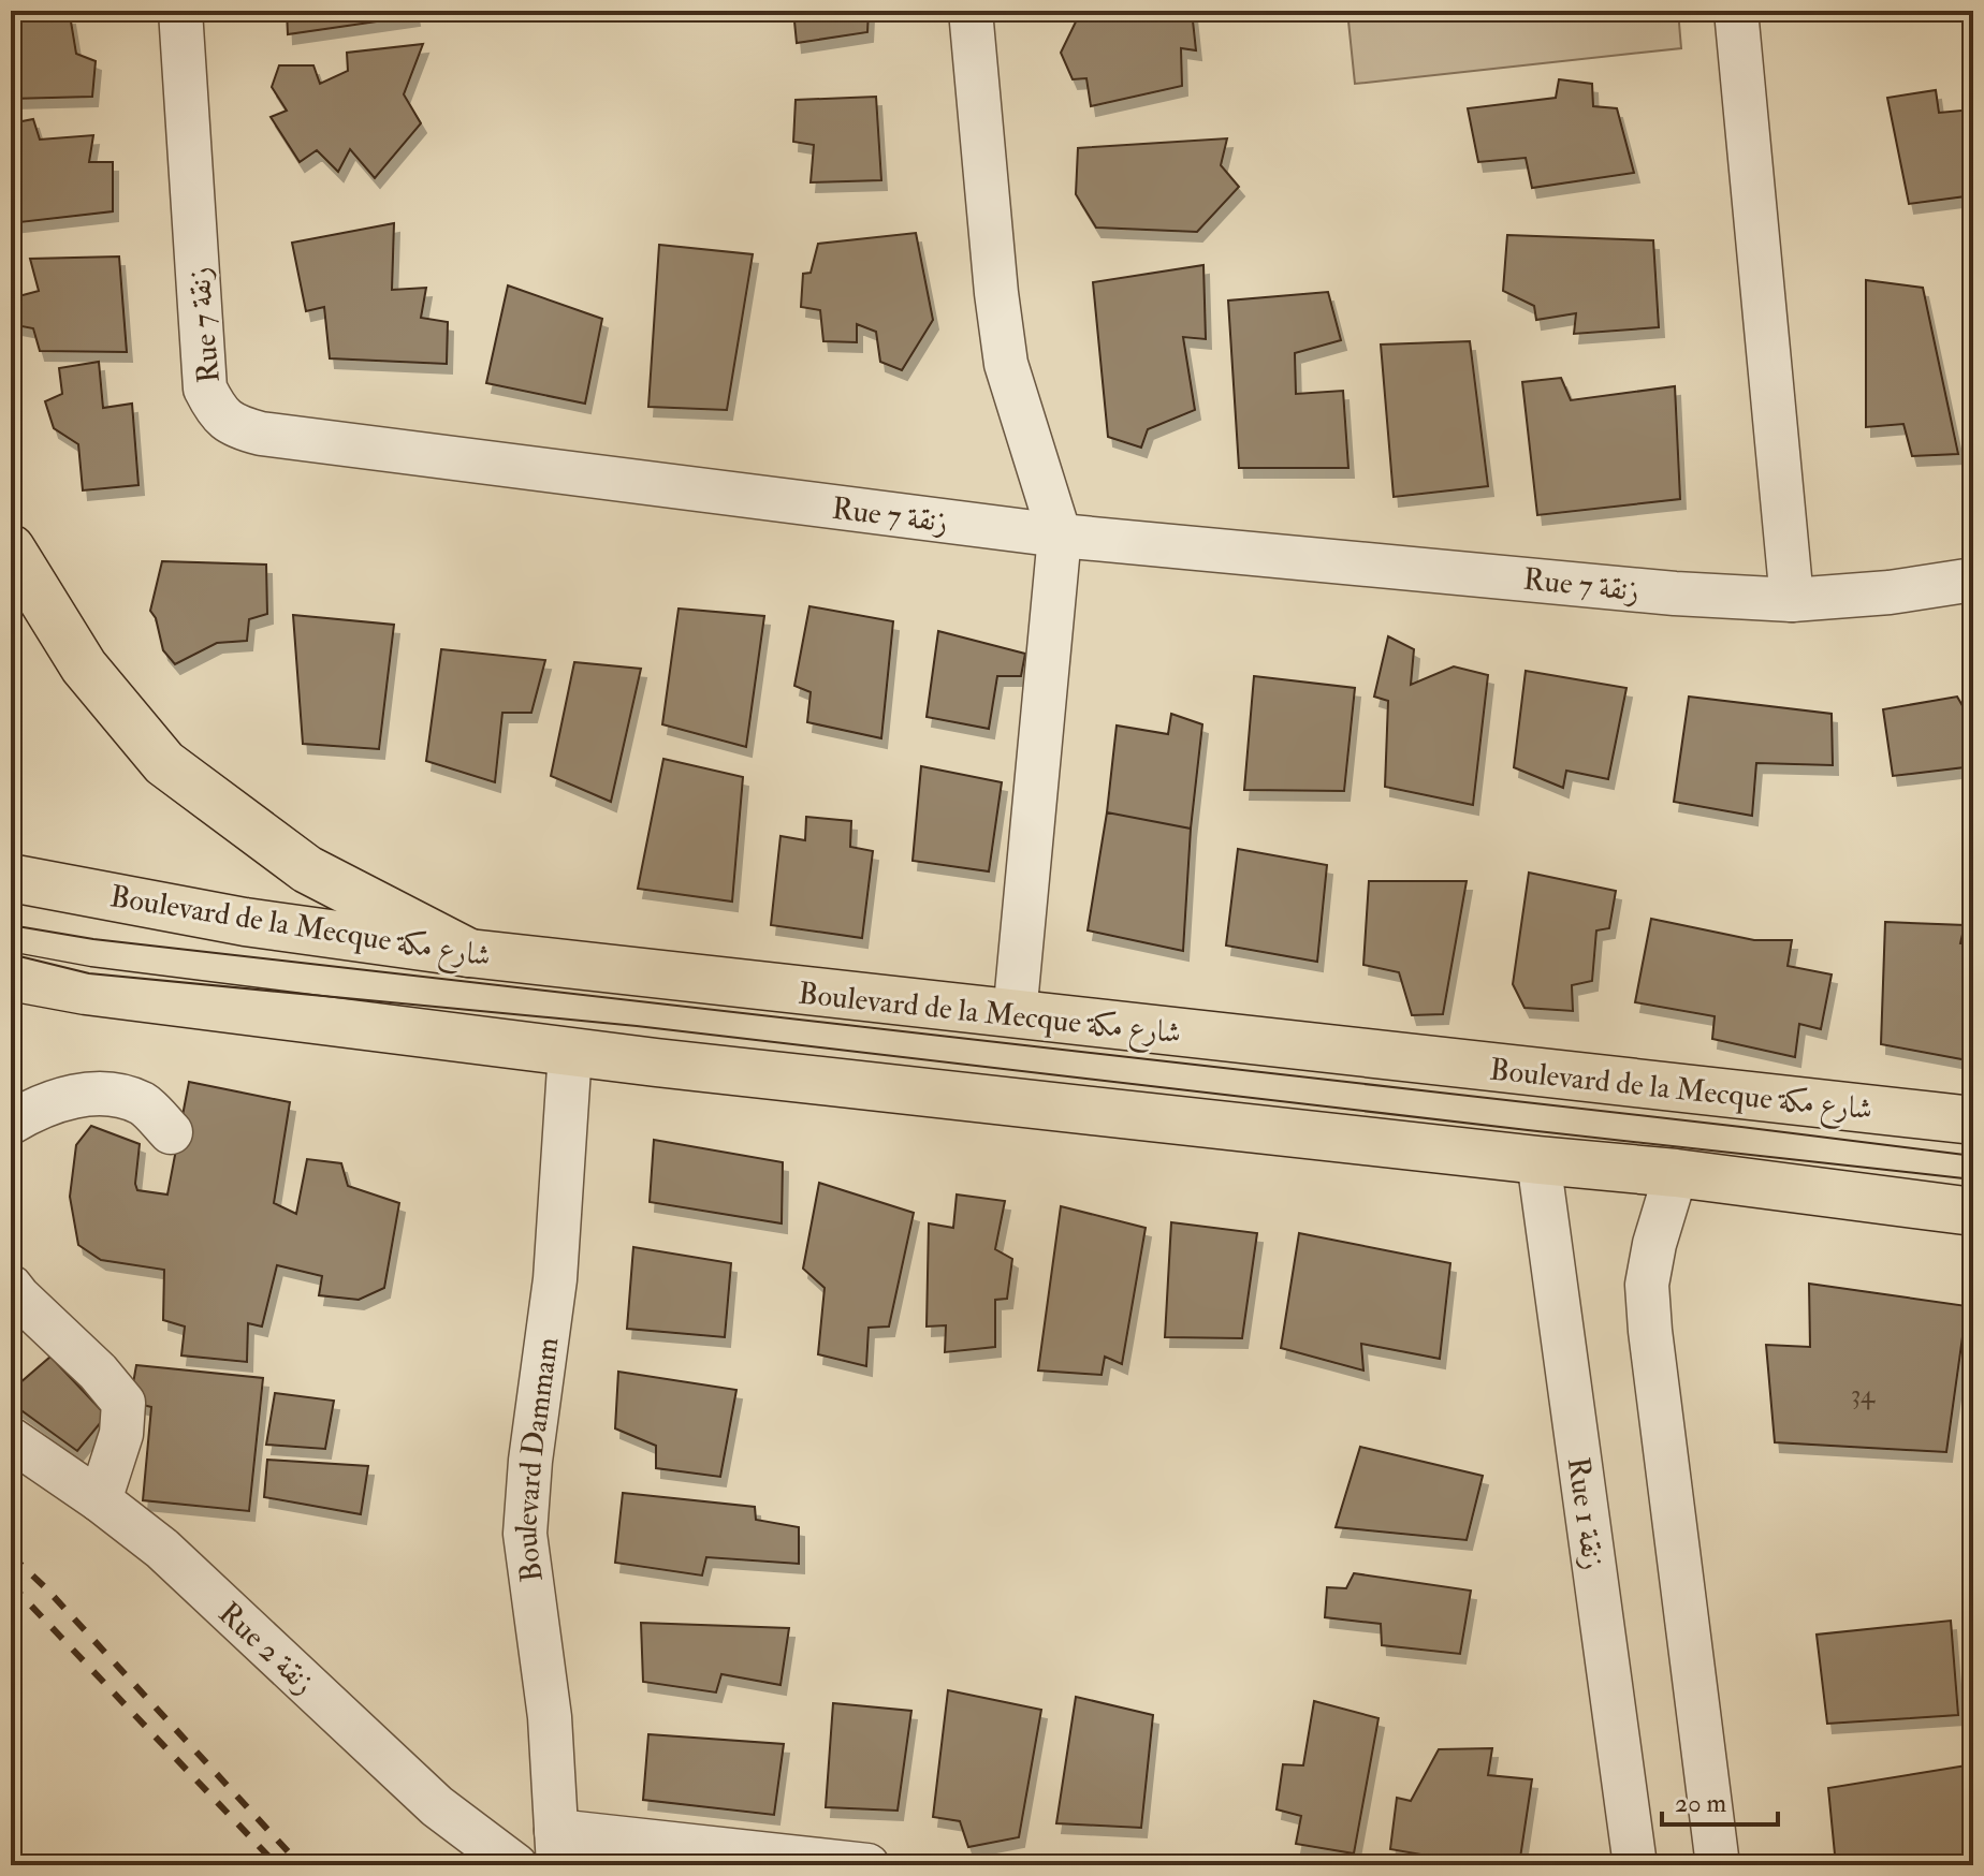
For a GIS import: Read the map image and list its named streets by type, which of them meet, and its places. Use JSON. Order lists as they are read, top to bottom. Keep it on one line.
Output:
{"streets":{"main road":["Boulevard de la Mecque شارع مكة"],"street":["Rue 7 زنقة","Boulevard Dammam","Rue 1 زنقة","Rue 2 زنقة"]},"house_numbers":["34"],"scale_bar":"20 m"}
